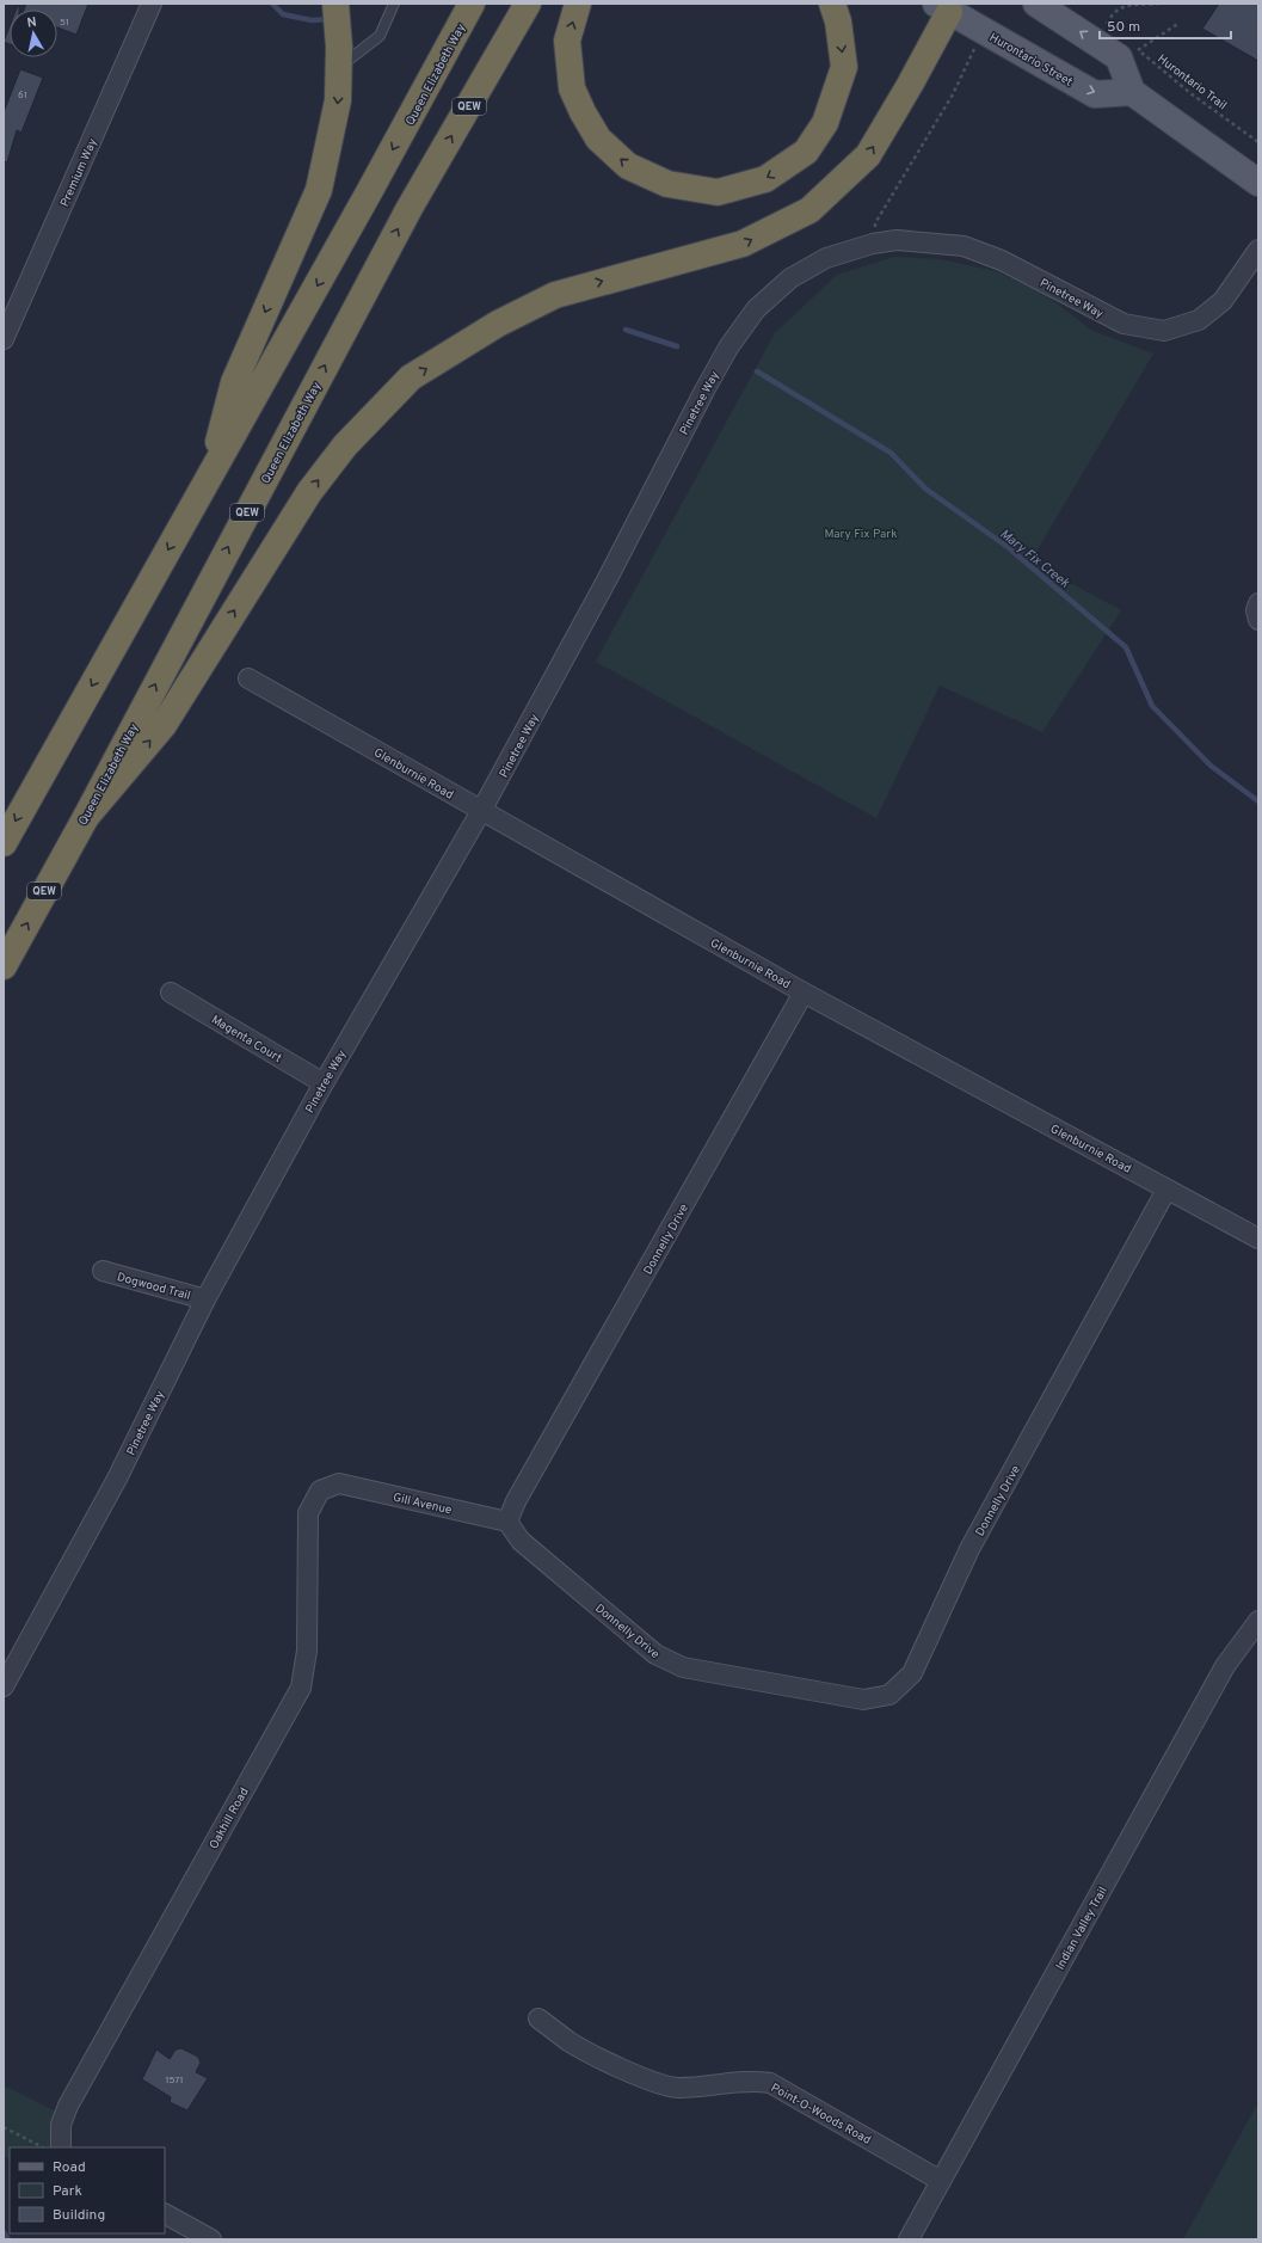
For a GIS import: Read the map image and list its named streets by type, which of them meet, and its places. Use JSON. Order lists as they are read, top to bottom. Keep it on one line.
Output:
{"streets":{"highway":["Queen Elizabeth Way","QEW"],"main road":["Hurontario Street"],"street":["Premium Way","Pinetree Way","Glenburnie Road","Magenta Court","Donnelly Drive","Dogwood Trail","Gill Avenue","Oakhill Road","Indian Valley Trail","Point-O-Woods Road"],"path":["Hurontario Trail"]},"crossings":[["Pinetree Way","Glenburnie Road"],["Pinetree Way","Magenta Court"],["Pinetree Way","Dogwood Trail"],["Glenburnie Road","Donnelly Drive"],["Donnelly Drive","Gill Avenue"],["Gill Avenue","Oakhill Road"],["Indian Valley Trail","Point-O-Woods Road"]],"water":["Mary Fix Creek"],"parks":["Mary Fix Park"],"house_numbers":["51","61","1571"],"legend":["Road","Park","Building"],"scale_bar":"50 m","north":"top"}
